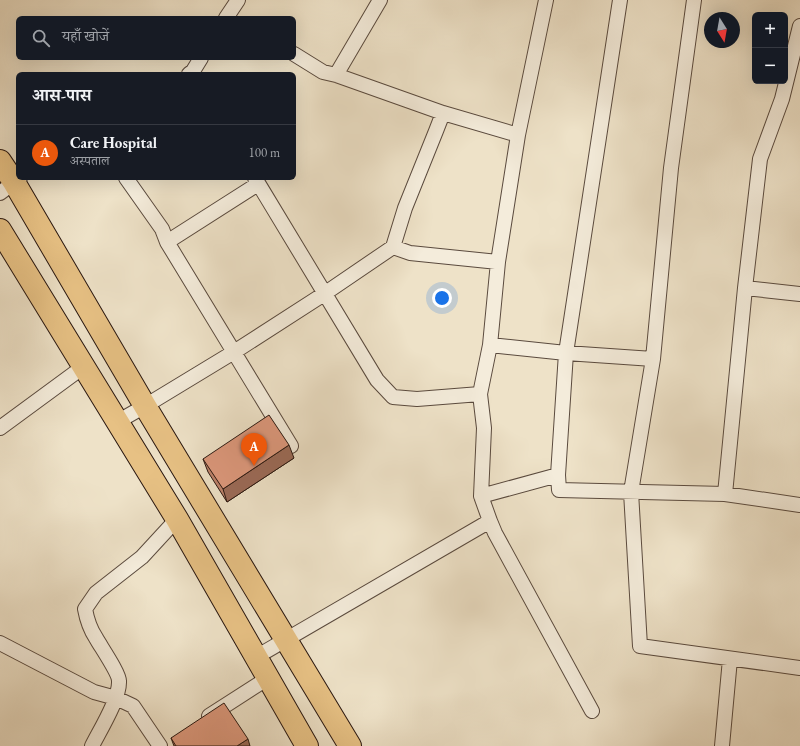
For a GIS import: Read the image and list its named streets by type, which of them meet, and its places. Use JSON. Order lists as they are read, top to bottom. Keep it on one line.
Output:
{"north":"bottom","page":{"map_buttons":["+","−"],"search":"यहाँ खोजें","heading":"आस-पास","list":[{"mark":"A","name":"Care Hospital","note":"अस्पताल","value":"100 m"}],"pins":"A"}}
